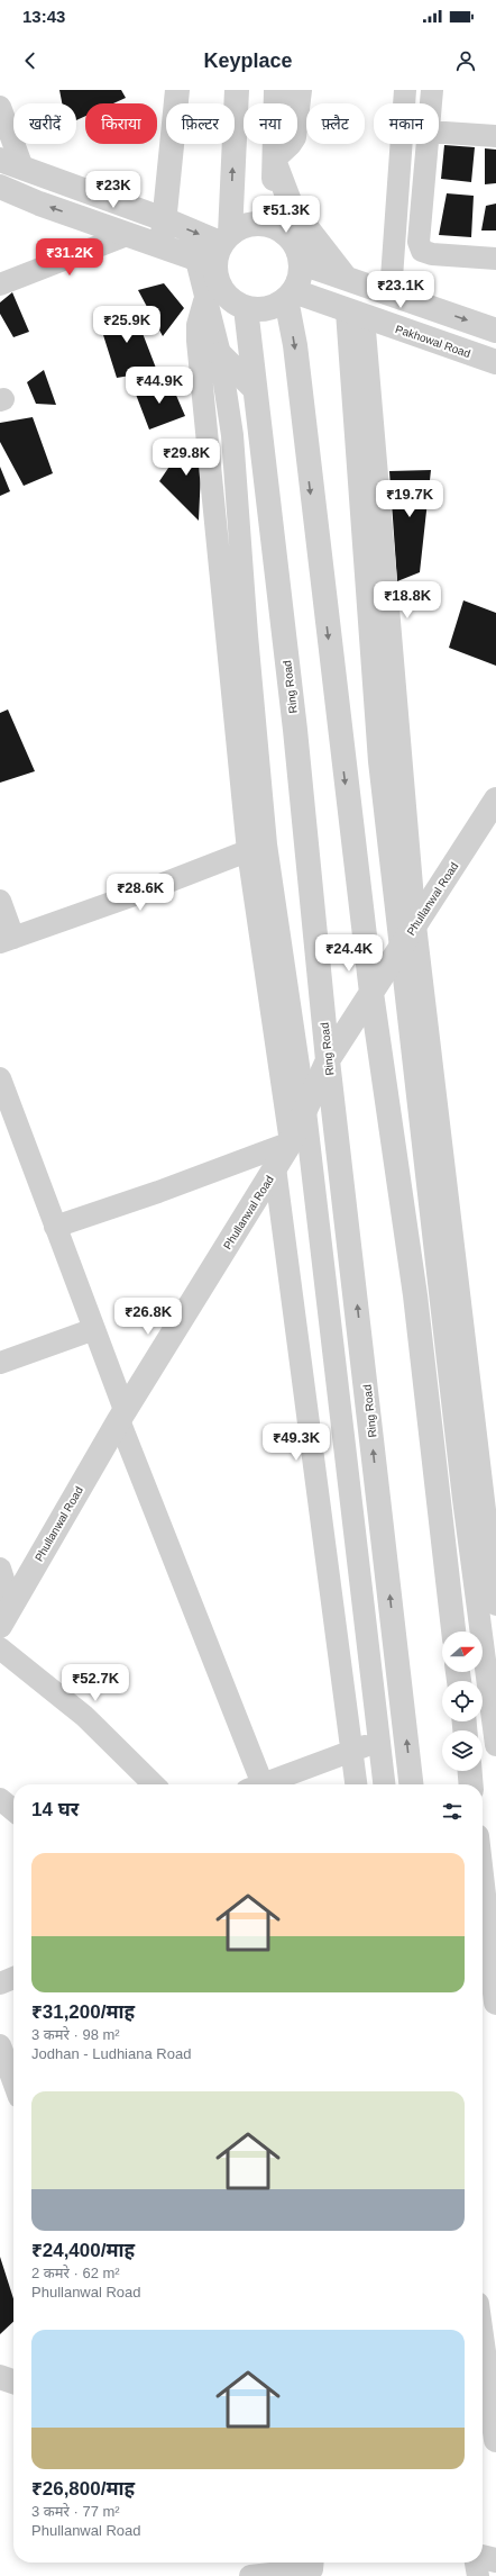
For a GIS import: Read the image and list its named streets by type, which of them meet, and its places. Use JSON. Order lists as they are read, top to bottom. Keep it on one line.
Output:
{"streets":{"street":["Pakhowal Road","Ring Road","Phullanwal Road"]},"crossings":[["Pakhowal Road","Ring Road"],["Ring Road","Phullanwal Road"]],"north":"right","page":{"status":"13:43","header":"Keyplace","chip":["खरीदें","किराया","फ़िल्टर","नया","फ़्लैट","मकान"],"price":["₹23K","₹51.3K","₹31.2K","₹23.1K","₹25.9K","₹44.9K","₹29.8K","₹19.7K","₹18.8K","₹28.6K","₹24.4K","₹26.8K","₹49.3K","₹52.7K"],"heading":"14 घर","list":[{"name":"₹31,200/माह","note":"3 कमरे · 98 m² · Jodhan - Ludhiana Road"},{"name":"₹24,400/माह","note":"2 कमरे · 62 m² · Phullanwal Road"},{"name":"₹26,800/माह","note":"3 कमरे · 77 m² · Phullanwal Road"}]}}
